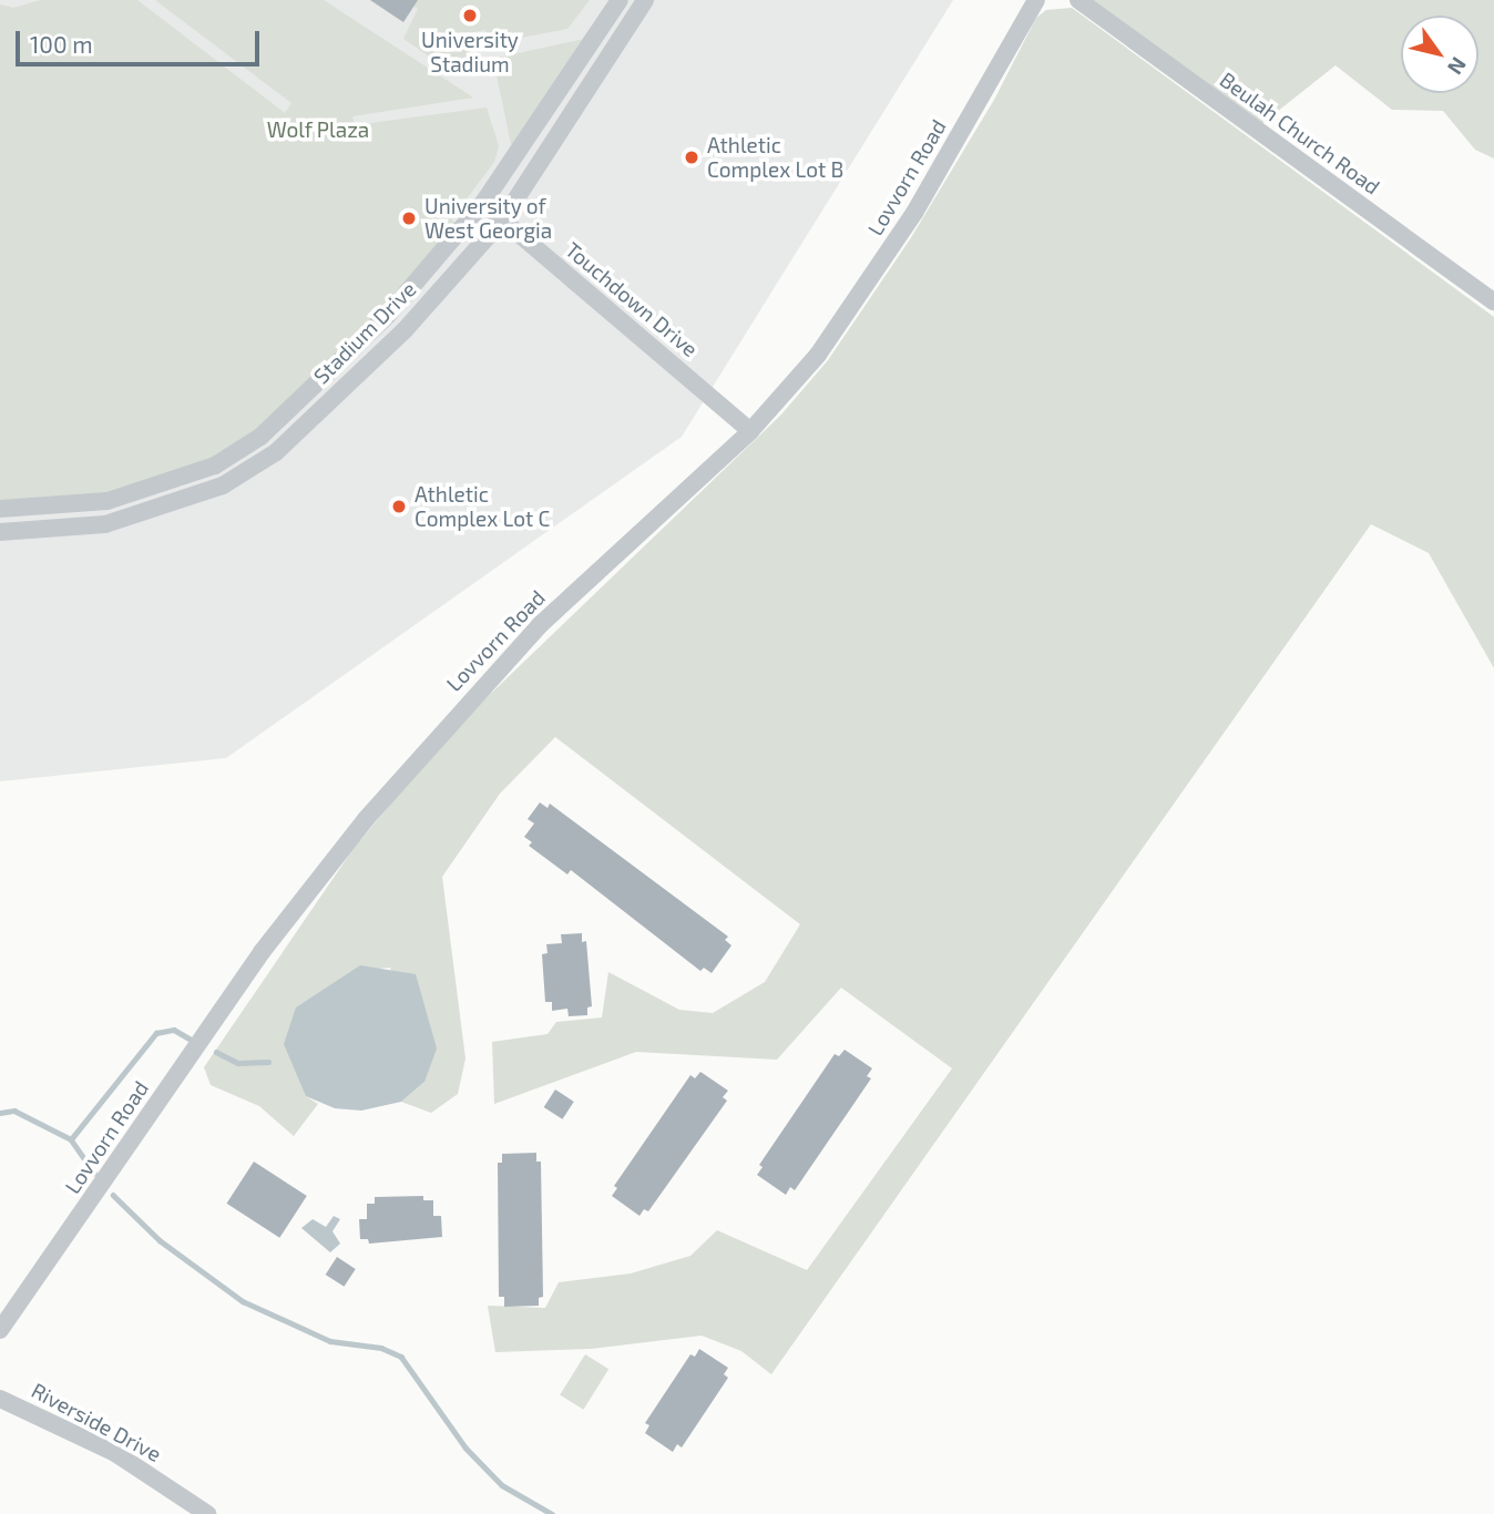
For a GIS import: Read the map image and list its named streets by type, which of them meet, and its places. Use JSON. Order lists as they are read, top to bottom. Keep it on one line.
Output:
{"streets":{"street":["Beulah Church Road","Lovvorn Road","Touchdown Drive","Stadium Drive","Riverside Drive"]},"crossings":[["Lovvorn Road","Touchdown Drive"],["Touchdown Drive","Stadium Drive"]],"parks":["Wolf Plaza"],"places":["University Stadium","Athletic Complex Lot B","University of West Georgia","Athletic Complex Lot C"],"scale_bar":"100 m","north":"bottom right"}
